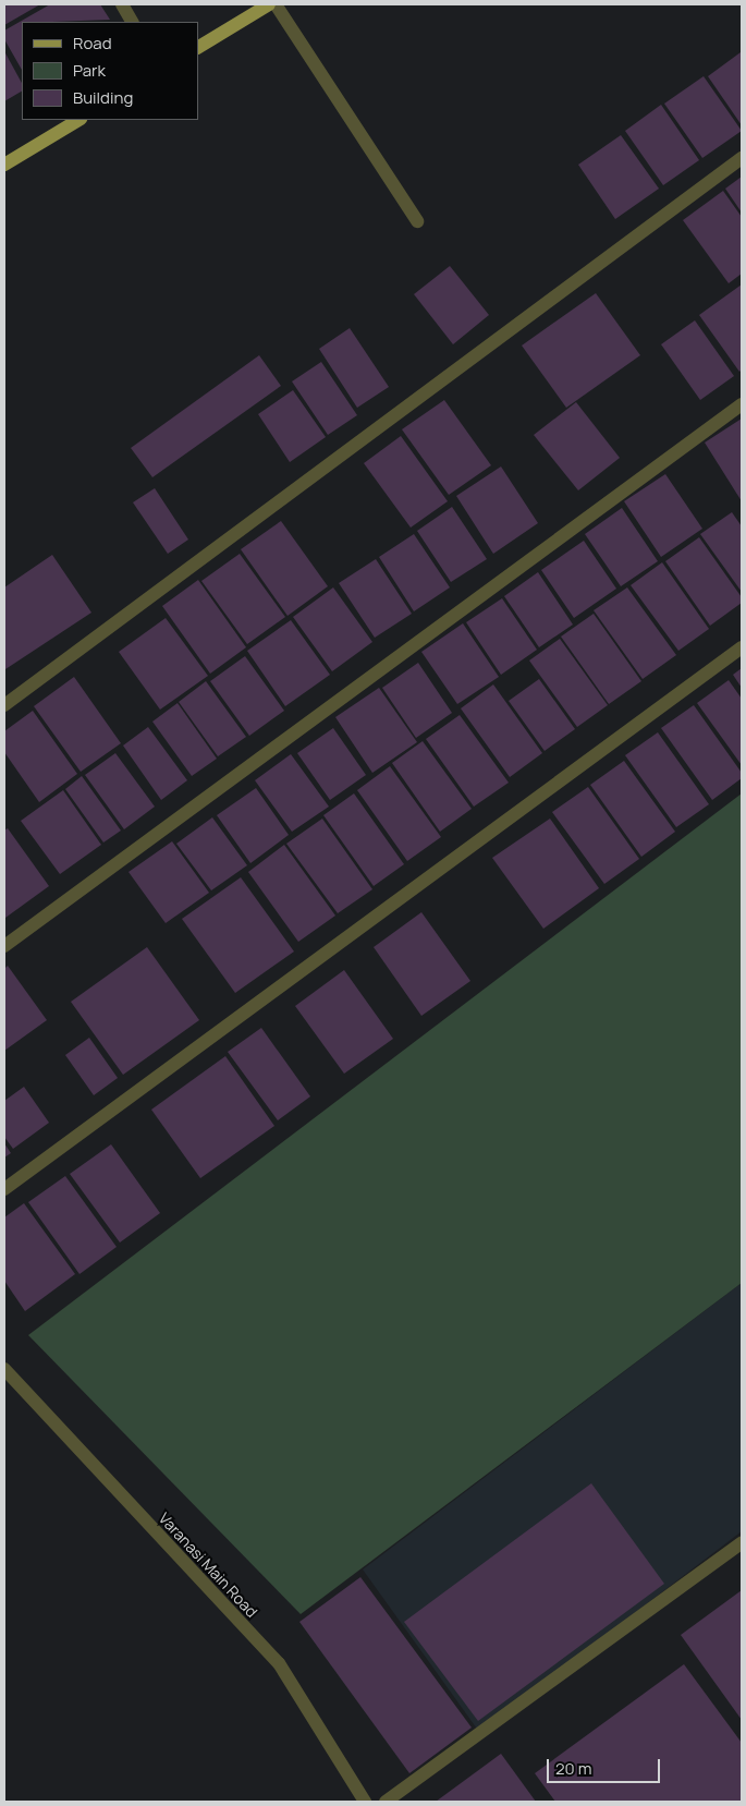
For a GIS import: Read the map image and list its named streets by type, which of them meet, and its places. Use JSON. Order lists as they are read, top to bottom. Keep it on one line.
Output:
{"streets":{"street":["Varanasi Main Road"]},"legend":["Road","Park","Building"],"scale_bar":"20 m"}
